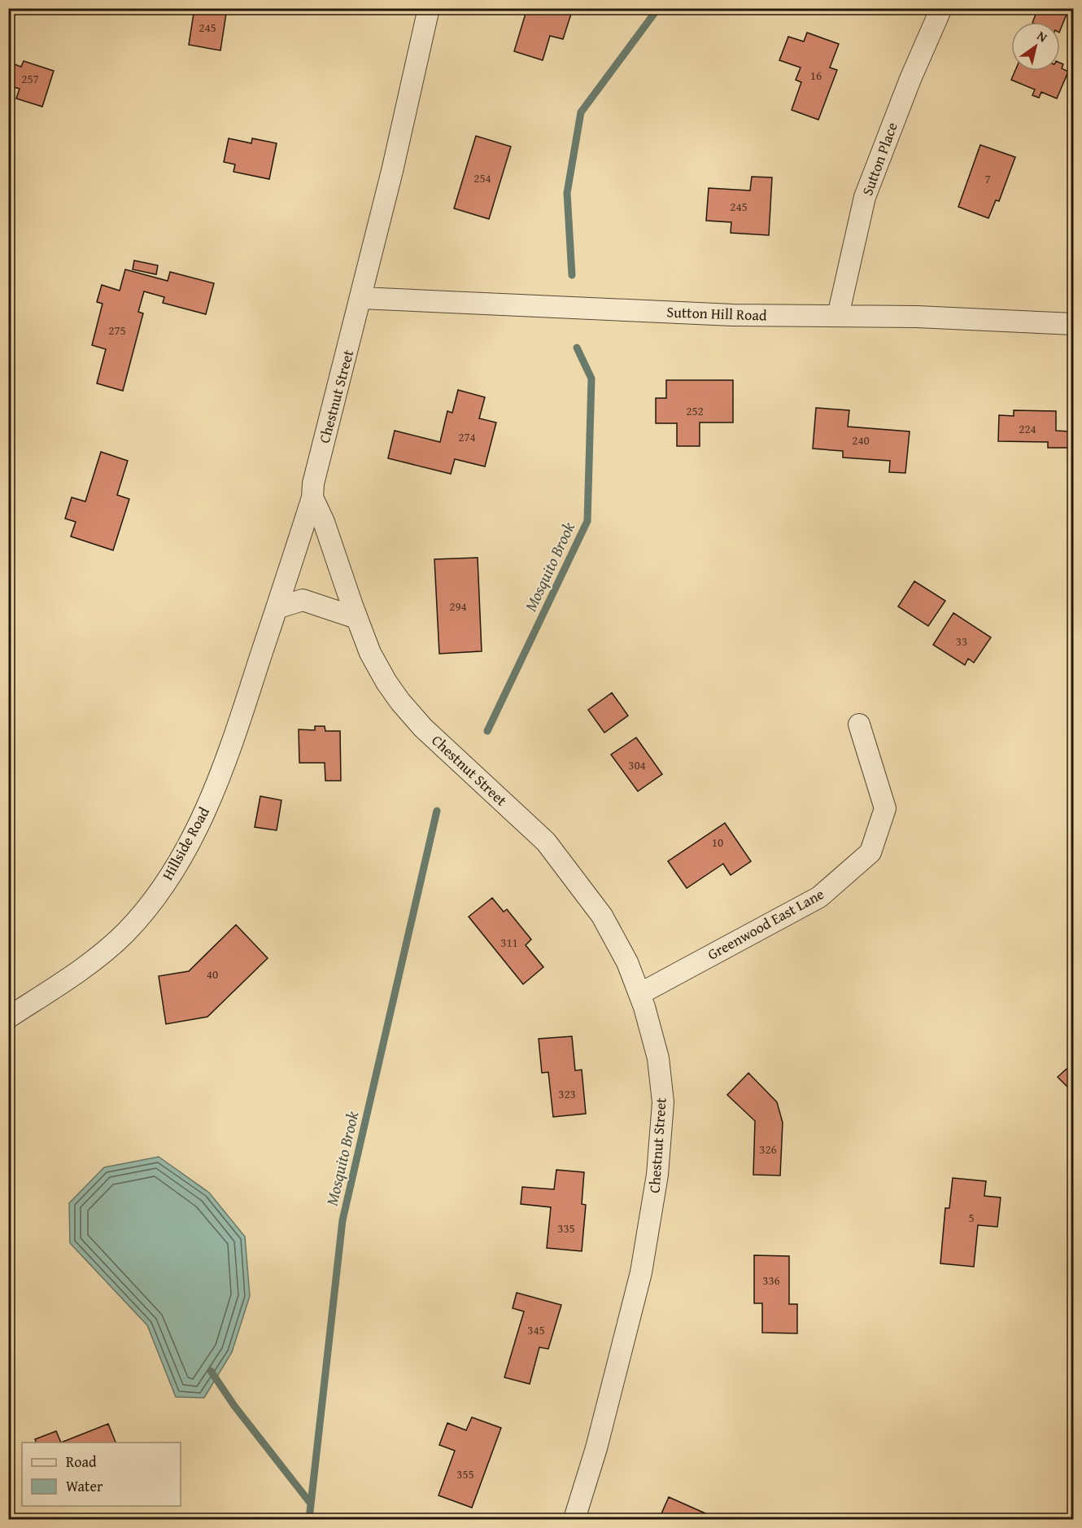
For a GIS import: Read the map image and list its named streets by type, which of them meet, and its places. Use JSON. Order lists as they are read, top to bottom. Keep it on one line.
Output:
{"streets":{"street":["Sutton Place","Sutton Hill Road","Chestnut Street","Hillside Road","Greenwood East Lane"]},"crossings":[["Sutton Place","Sutton Hill Road"],["Sutton Hill Road","Chestnut Street"],["Chestnut Street","Hillside Road"],["Chestnut Street","Greenwood East Lane"]],"water":["Mosquito Brook"],"house_numbers":["245","16","257","254","7","245","275","252","224","274","240","294","33","304","10","311","40","323","326","5","335","336","345","355"],"legend":["Road","Water"],"north":"top right"}
